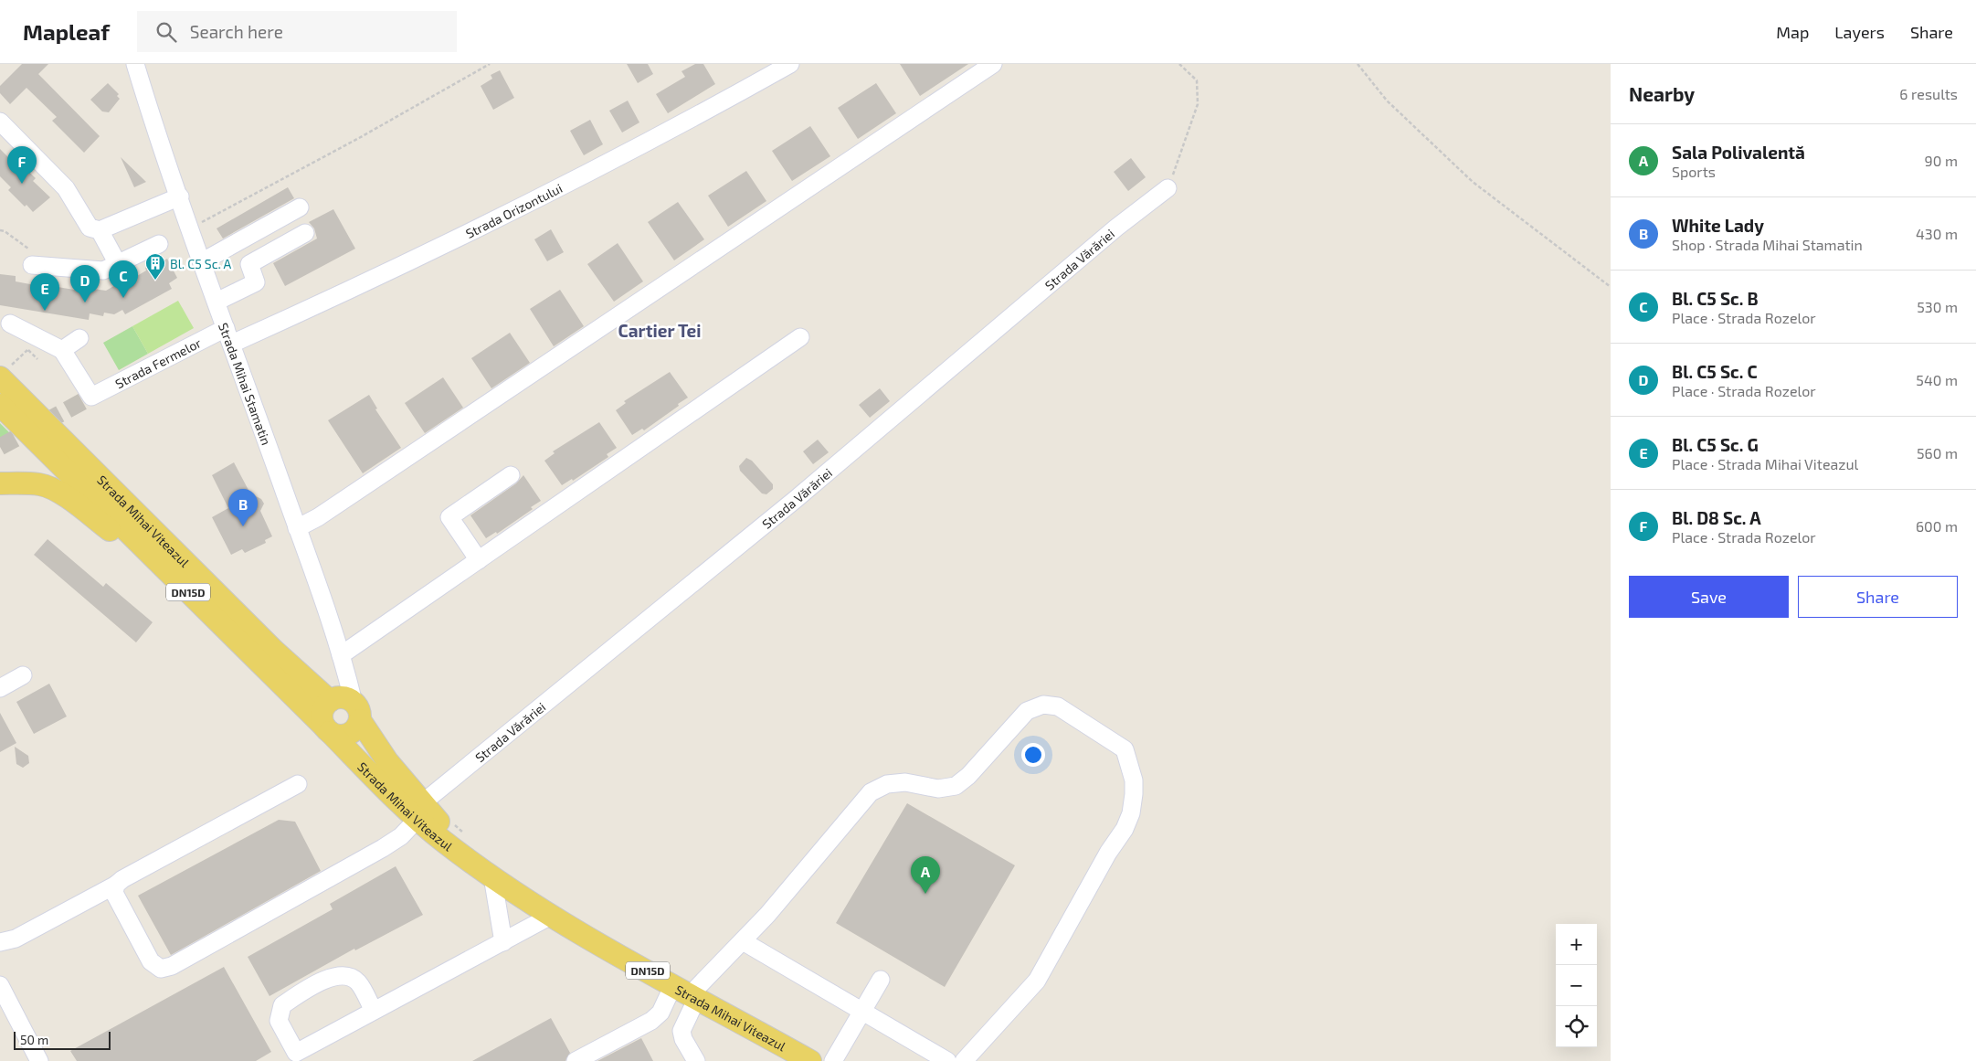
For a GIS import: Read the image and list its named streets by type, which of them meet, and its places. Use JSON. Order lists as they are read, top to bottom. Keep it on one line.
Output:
{"streets":{"main road":["Strada Mihai Viteazul","DN15D"],"street":["Strada Orizontului","Strada Vărăriei","Strada Fermelor","Strada Mihai Stamatin"]},"crossings":[["Strada Orizontului","Strada Fermelor"],["Strada Orizontului","Strada Mihai Stamatin"],["Strada Vărăriei","Strada Mihai Viteazul"],["Strada Fermelor","Strada Mihai Stamatin"],["Strada Mihai Stamatin","Strada Mihai Viteazul"]],"districts":["Cartier Tei"],"places":{"building":["Bl. C5 Sc. A"]},"scale_bar":"50 m","page":{"header":"Mapleaf","search":"Search here","nav":["Map","Layers","Share"],"heading":["Nearby","6 results"],"list":[{"mark":"A","name":"Sala Polivalentă","note":"Sports","value":"90 m"},{"mark":"B","name":"White Lady","note":"Shop · Strada Mihai Stamatin","value":"430 m"},{"mark":"C","name":"Bl. C5 Sc. B","note":"Place · Strada Rozelor","value":"530 m"},{"mark":"D","name":"Bl. C5 Sc. C","note":"Place · Strada Rozelor","value":"540 m"},{"mark":"E","name":"Bl. C5 Sc. G","note":"Place · Strada Mihai Viteazul","value":"560 m"},{"mark":"F","name":"Bl. D8 Sc. A","note":"Place · Strada Rozelor","value":"600 m"}],"pins":["F","C","D","E","B","A"],"buttons":["Save","Share"],"map_buttons":["+","−"],"scale":"50 m"}}
